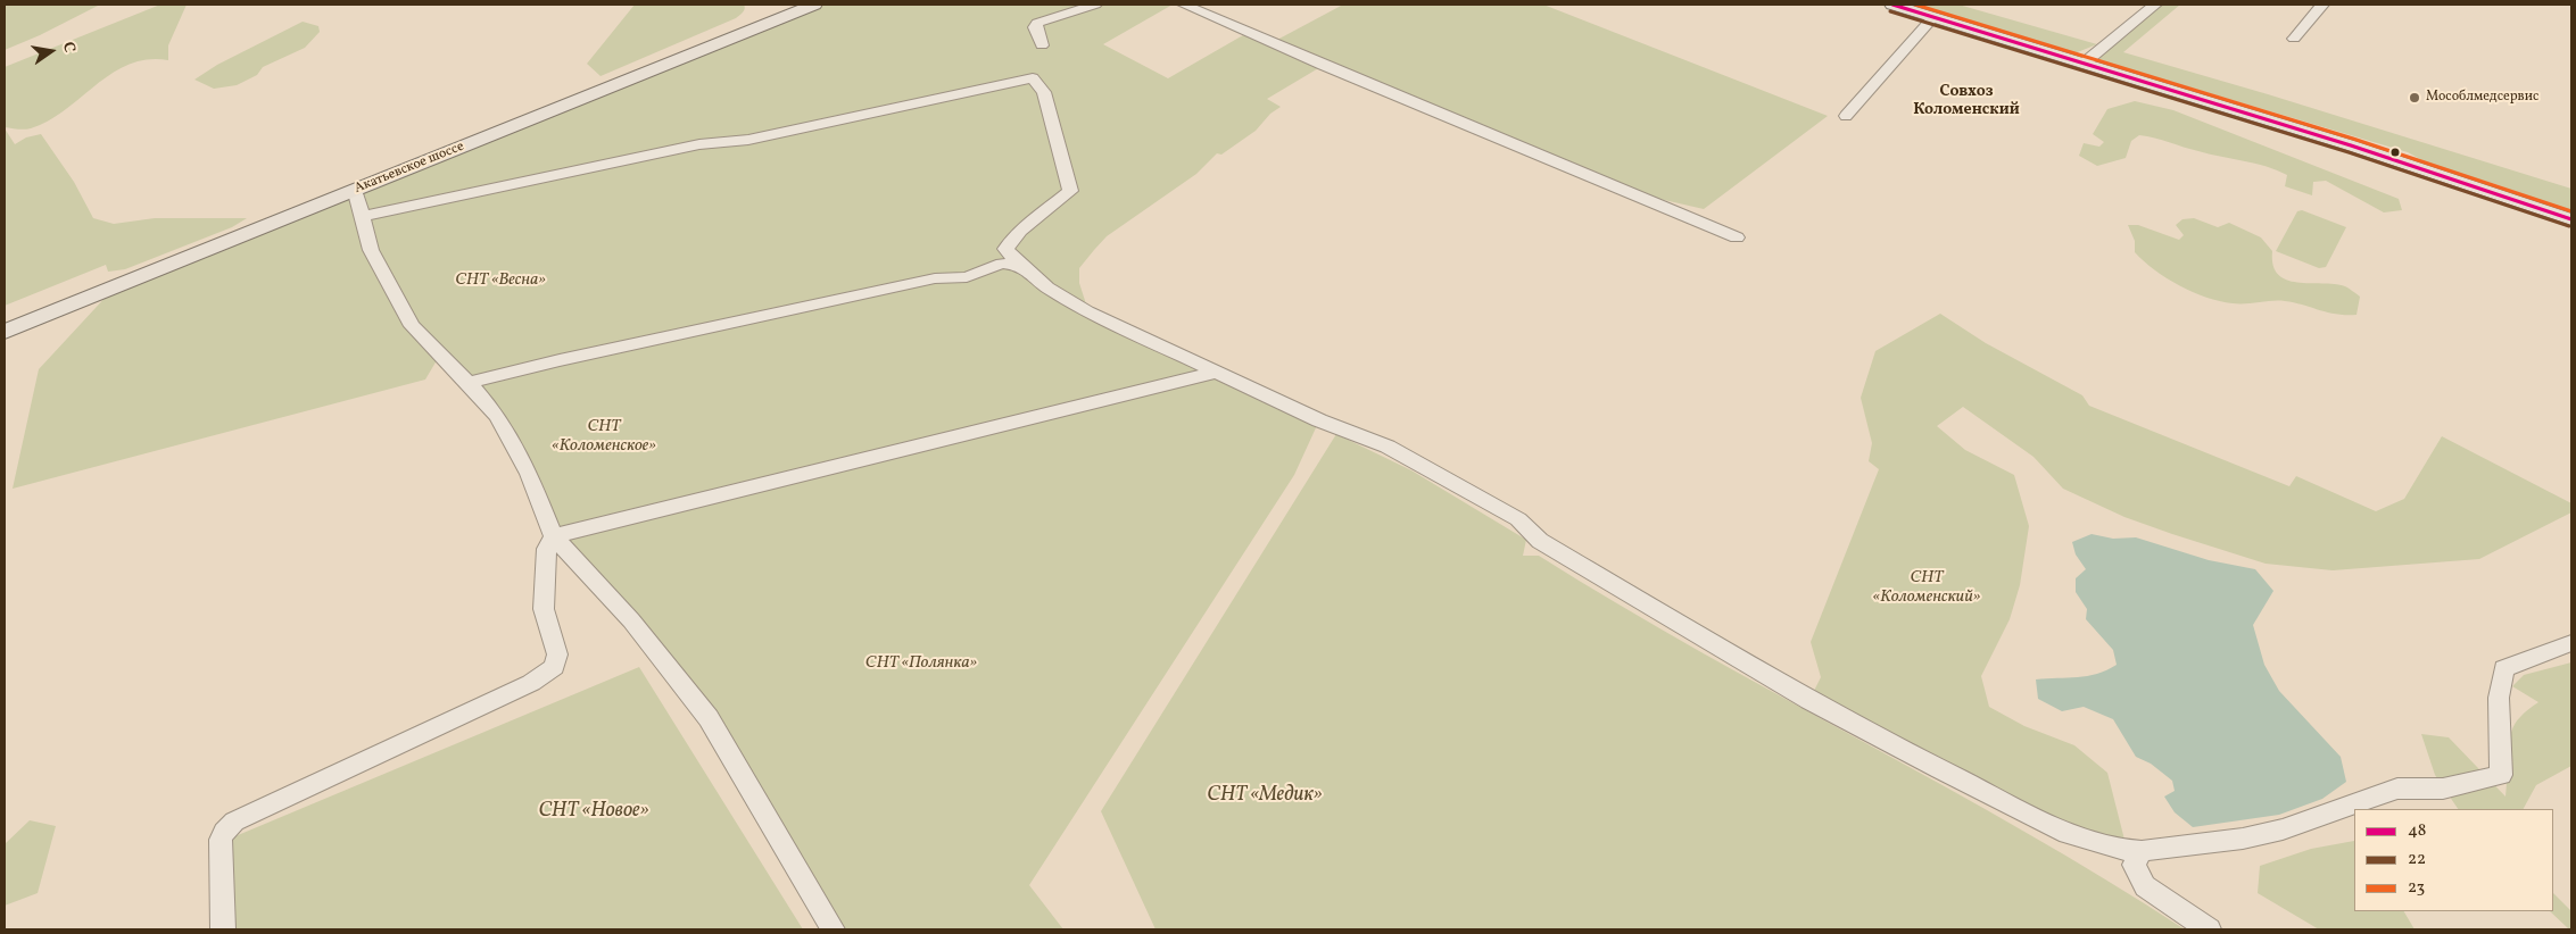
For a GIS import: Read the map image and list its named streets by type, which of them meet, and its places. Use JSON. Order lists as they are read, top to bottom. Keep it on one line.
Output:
{"streets":{"main road":["Акатьевское шоссе"]},"districts":["Совхоз Коломенский"],"parks":["СНТ «Весна»","СНТ «Коломенское»","СНТ «Коломенский»","СНТ «Полянка»","СНТ «Медик»","СНТ «Новое»"],"places":["Мособлмедсервис"],"lines":["transit line 48","transit line 23","transit line 22"],"legend":["48","22","23"],"north":"right"}
